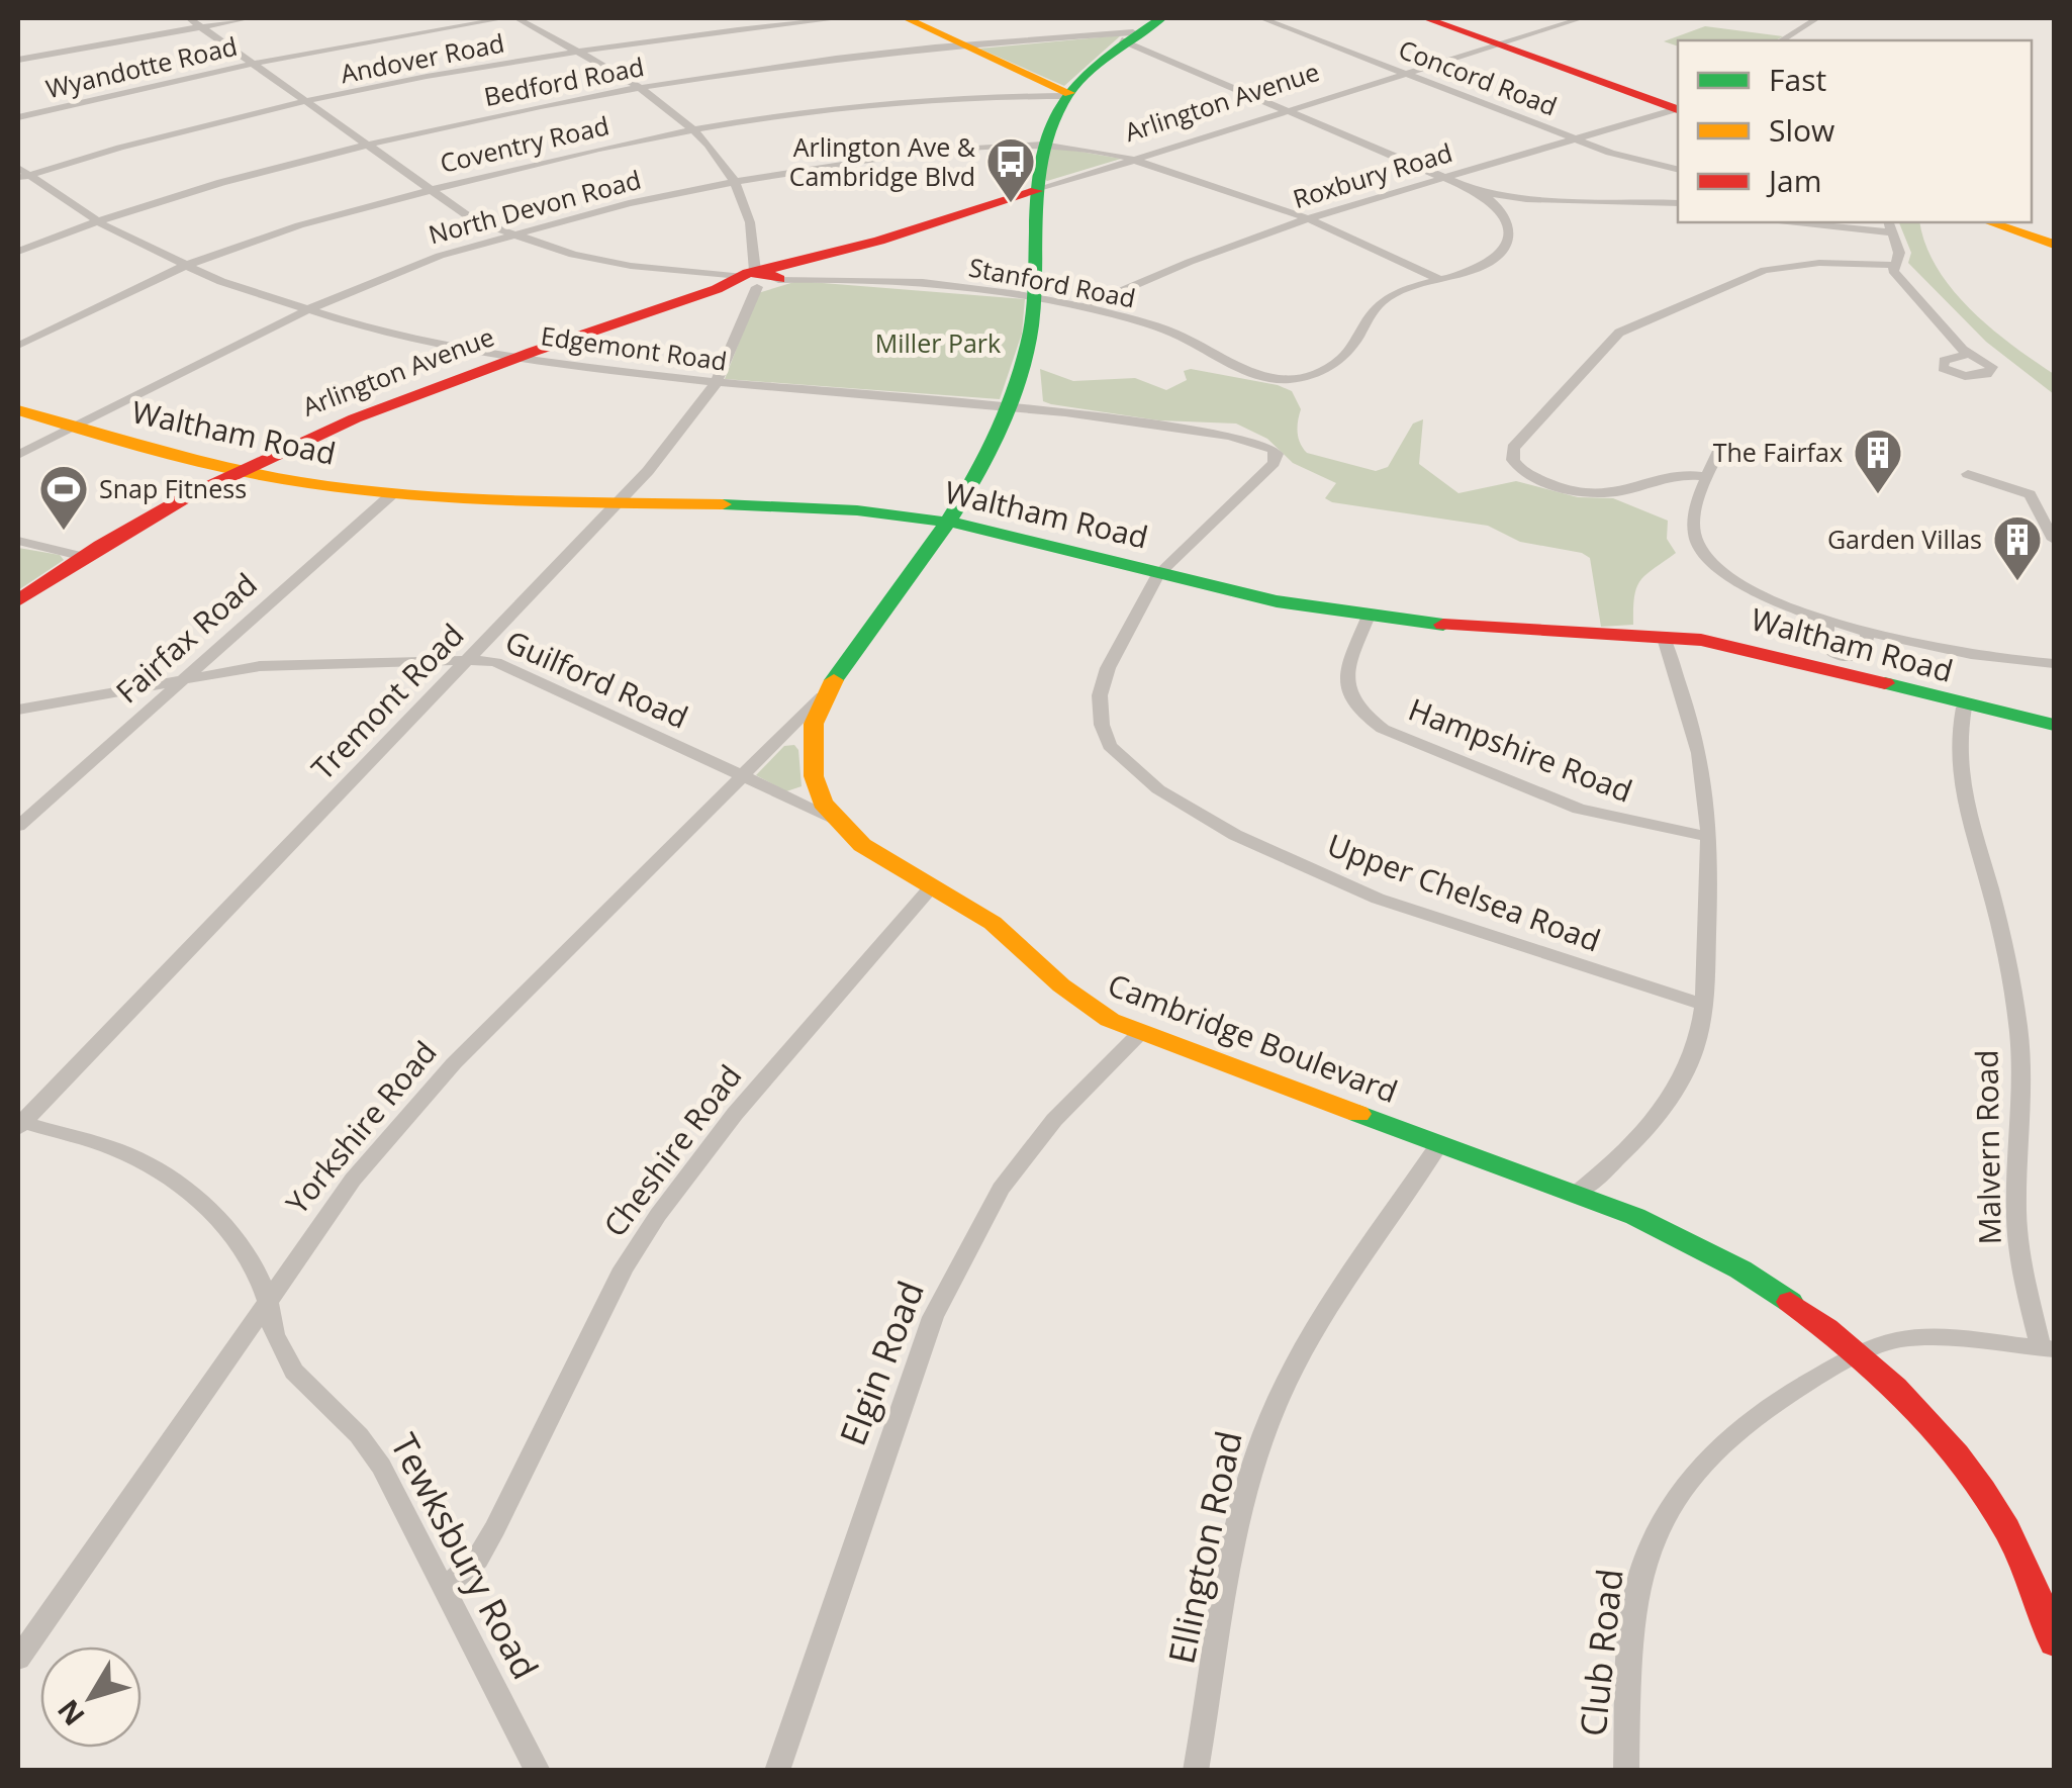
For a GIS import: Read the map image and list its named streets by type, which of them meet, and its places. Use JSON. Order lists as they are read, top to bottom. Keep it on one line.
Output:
{"streets":{"street":["Andover Road","Wyandotte Road","Concord Road","Bedford Road","Arlington Avenue","Coventry Road","Roxbury Road","North Devon Road","Stanford Road","Edgemont Road","Waltham Road","Fairfax Road","Guilford Road","Tremont Road","Hampshire Road","Upper Chelsea Road","Cambridge Boulevard","Yorkshire Road","Malvern Road","Cheshire Road","Elgin Road","Ellington Road","Tewksbury Road","Club Road"]},"crossings":[["Andover Road","Stanford Road"],["Andover Road","Edgemont Road"],["Andover Road","Tremont Road"],["Wyandotte Road","Stanford Road"],["Concord Road","Arlington Avenue"],["Concord Road","Roxbury Road"],["Bedford Road","Stanford Road"],["Bedford Road","Edgemont Road"],["Bedford Road","Tremont Road"],["Bedford Road","Cambridge Boulevard"],["Arlington Avenue","North Devon Road"],["Arlington Avenue","Stanford Road"],["Arlington Avenue","Edgemont Road"],["Arlington Avenue","Waltham Road"],["Arlington Avenue","Tremont Road"],["Arlington Avenue","Cambridge Boulevard"],["Coventry Road","Stanford Road"],["Coventry Road","Edgemont Road"],["Coventry Road","Tremont Road"],["Coventry Road","Cambridge Boulevard"],["Roxbury Road","North Devon Road"],["Roxbury Road","Stanford Road"],["North Devon Road","Stanford Road"],["North Devon Road","Edgemont Road"],["North Devon Road","Waltham Road"],["North Devon Road","Tremont Road"],["North Devon Road","Cambridge Boulevard"],["Stanford Road","Tremont Road"],["Stanford Road","Cambridge Boulevard"],["Edgemont Road","Tremont Road"],["Edgemont Road","Upper Chelsea Road"],["Edgemont Road","Cambridge Boulevard"],["Waltham Road","Fairfax Road"],["Waltham Road","Tremont Road"],["Waltham Road","Hampshire Road"],["Waltham Road","Upper Chelsea Road"],["Waltham Road","Cambridge Boulevard"],["Waltham Road","Malvern Road"],["Fairfax Road","Guilford Road"],["Guilford Road","Tremont Road"],["Guilford Road","Cambridge Boulevard"],["Guilford Road","Yorkshire Road"],["Tremont Road","Tewksbury Road"],["Cambridge Boulevard","Yorkshire Road"],["Cambridge Boulevard","Cheshire Road"],["Cambridge Boulevard","Elgin Road"],["Cambridge Boulevard","Ellington Road"],["Cambridge Boulevard","Club Road"],["Yorkshire Road","Tewksbury Road"],["Malvern Road","Club Road"],["Cheshire Road","Tewksbury Road"]],"parks":["Miller Park"],"places":{"bus stop":["Arlington Ave & Cambridge Blvd"],"building":["The Fairfax","Garden Villas"],"sports":["Snap Fitness"]},"legend":["Fast","Slow","Jam"],"north":"bottom left"}
